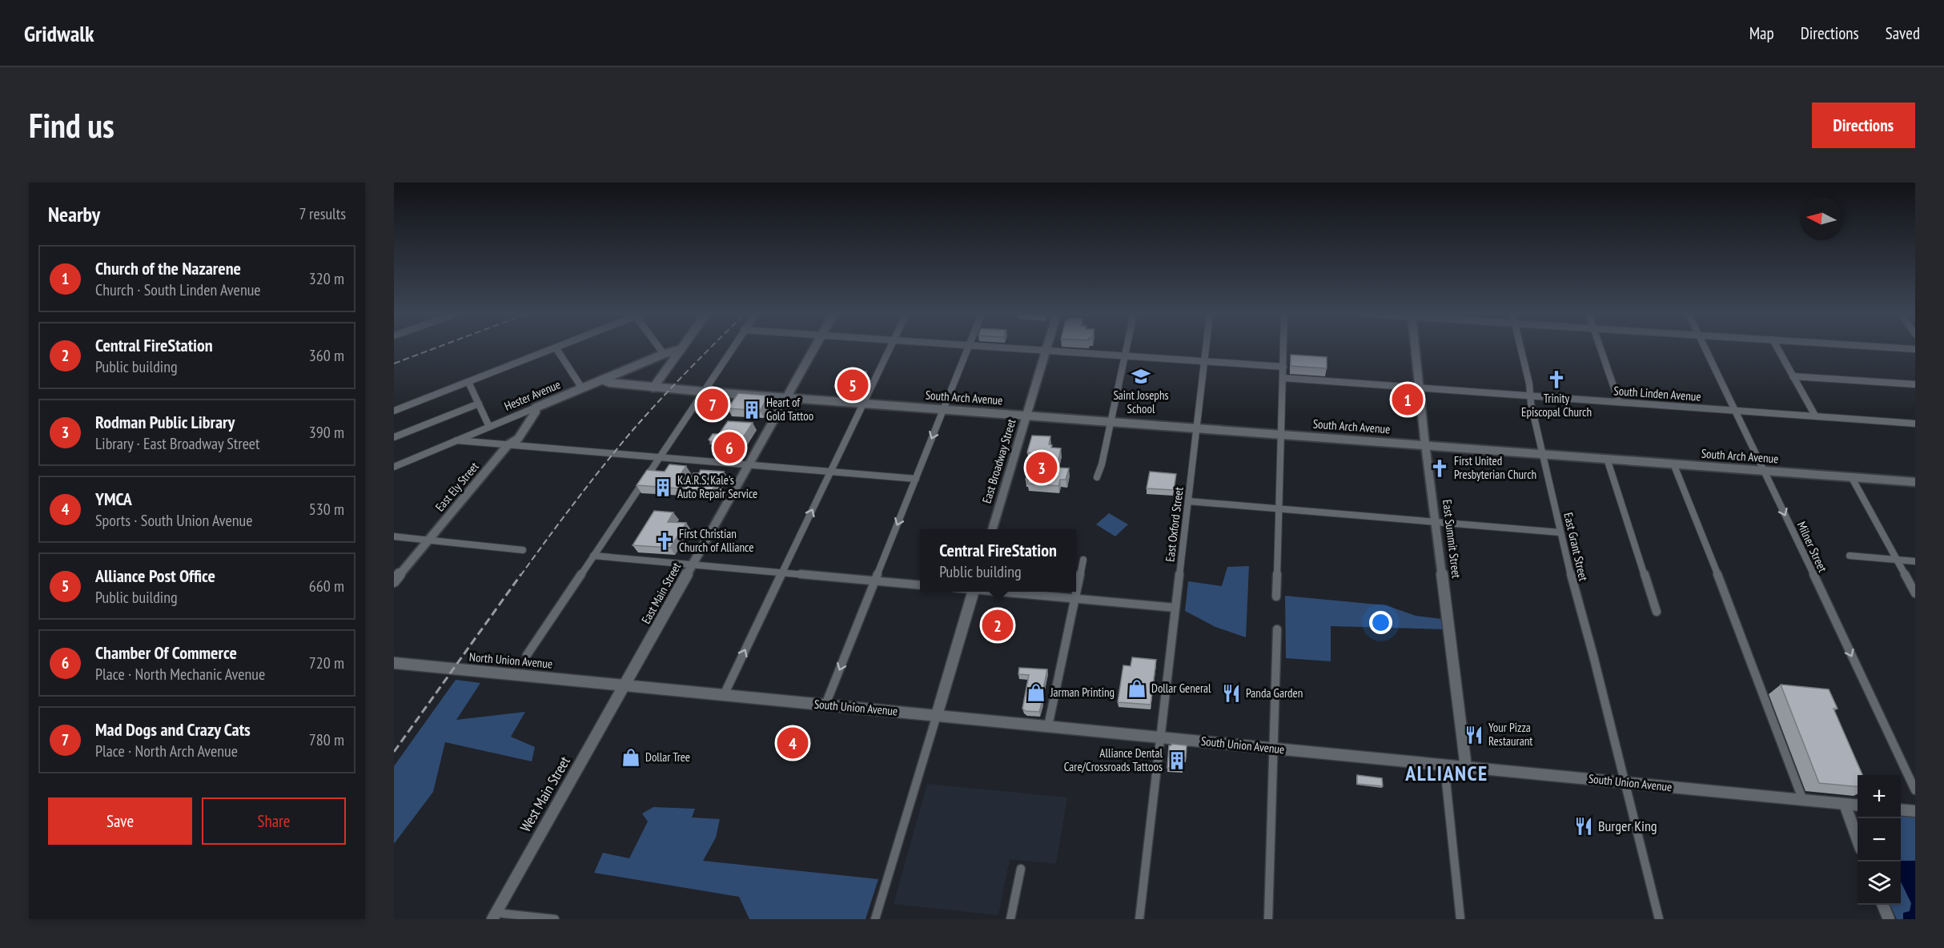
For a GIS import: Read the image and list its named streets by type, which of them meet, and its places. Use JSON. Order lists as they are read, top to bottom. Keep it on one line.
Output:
{"streets":{"street":["South Linden Avenue","Hester Avenue","South Arch Avenue","East Broadway Street","East Ely Street","East Oxford Street","East Summit Street","East Grant Street","Milner Street","East Main Street","North Union Avenue","South Union Avenue","West Main Street"]},"crossings":[["South Linden Avenue","East Summit Street"],["South Linden Avenue","East Grant Street"],["South Linden Avenue","Milner Street"],["Hester Avenue","South Arch Avenue"],["Hester Avenue","East Ely Street"],["South Arch Avenue","East Broadway Street"],["South Arch Avenue","East Oxford Street"],["South Arch Avenue","East Summit Street"],["South Arch Avenue","East Grant Street"],["South Arch Avenue","Milner Street"],["South Arch Avenue","East Main Street"],["East Oxford Street","South Union Avenue"],["East Summit Street","South Union Avenue"],["East Grant Street","South Union Avenue"],["East Main Street","North Union Avenue"],["East Main Street","South Union Avenue"],["East Main Street","West Main Street"],["North Union Avenue","South Union Avenue"],["North Union Avenue","West Main Street"],["South Union Avenue","West Main Street"]],"one_way":["Milner Street"],"districts":["ALLIANCE"],"places":{"school or university":["Saint Josephs School"],"church":["Trinity Episcopal Church","First United Presbyterian Church","First Christian Church of Alliance"],"building":["Heart of Gold Tattoo","K.A.R.S. Kale's Auto Repair Service","Alliance Dental Care/Crossroads Tattoos"],"shop":["Dollar General","Jarman Printing","Dollar Tree"],"restaurant":["Panda Garden","Your Pizza Restaurant","Burger King"]},"north":"left","page":{"header":"Gridwalk","nav":["Map","Directions","Saved"],"buttons":["Directions",["Save","Share"]],"title":"Find us","heading":["Nearby","7 results"],"list":[{"mark":"1","name":"Church of the Nazarene","note":"Church · South Linden Avenue","value":"320 m"},{"mark":"2","name":"Central FireStation","note":"Public building","value":"360 m"},{"mark":"3","name":"Rodman Public Library","note":"Library · East Broadway Street","value":"390 m"},{"mark":"4","name":"YMCA","note":"Sports · South Union Avenue","value":"530 m"},{"mark":"5","name":"Alliance Post Office","note":"Public building","value":"660 m"},{"mark":"6","name":"Chamber Of Commerce","note":"Place · North Mechanic Avenue","value":"720 m"},{"mark":"7","name":"Mad Dogs and Crazy Cats","note":"Place · North Arch Avenue","value":"780 m"}],"pins":["5","1","7","6","3","2","4"],"popup":["Central FireStation","Public building"],"map_buttons":["+","−"]}}
